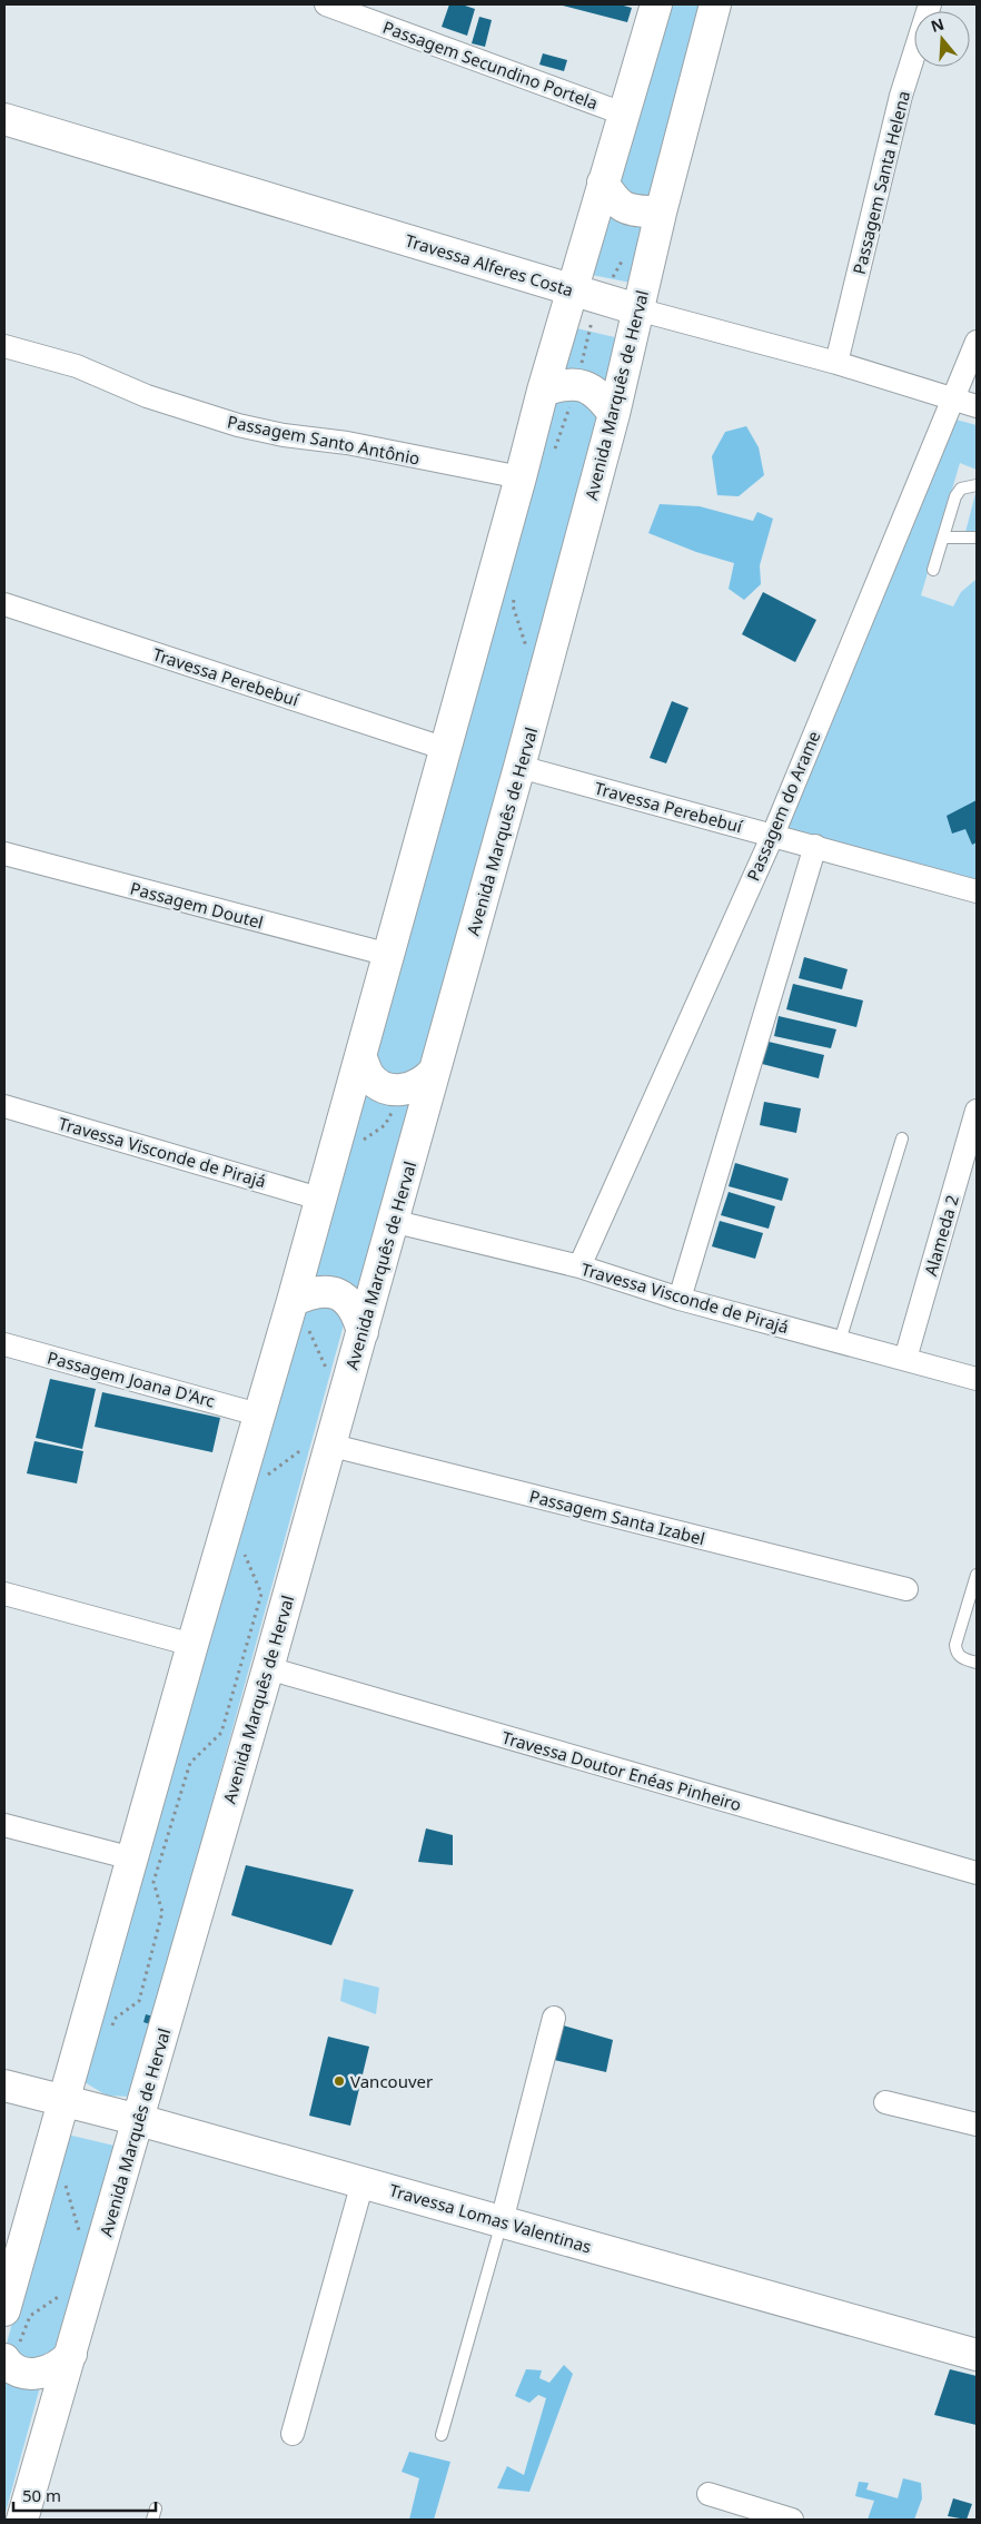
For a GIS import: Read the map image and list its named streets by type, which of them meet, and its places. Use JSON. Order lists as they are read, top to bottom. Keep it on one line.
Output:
{"streets":{"main road":["Travessa Alferes Costa","Avenida Marquês de Herval","Travessa Lomas Valentinas"],"street":["Passagem Secundino Portela","Passagem Santa Helena","Passagem Santo Antônio","Travessa Perebebuí","Passagem do Arame","Passagem Doutel","Travessa Visconde de Pirajá","Alameda 2","Passagem Joana D'Arc","Passagem Santa Izabel","Travessa Doutor Enéas Pinheiro"]},"crossings":[["Passagem Santa Helena","Travessa Alferes Costa"],["Travessa Alferes Costa","Avenida Marquês de Herval"],["Travessa Alferes Costa","Passagem do Arame"],["Avenida Marquês de Herval","Travessa Perebebuí"],["Avenida Marquês de Herval","Travessa Visconde de Pirajá"],["Avenida Marquês de Herval","Passagem Santa Izabel"],["Avenida Marquês de Herval","Travessa Doutor Enéas Pinheiro"],["Avenida Marquês de Herval","Travessa Lomas Valentinas"],["Travessa Perebebuí","Passagem do Arame"],["Passagem do Arame","Travessa Visconde de Pirajá"],["Travessa Visconde de Pirajá","Alameda 2"]],"places":["Vancouver"],"scale_bar":"50 m","north":"top"}
